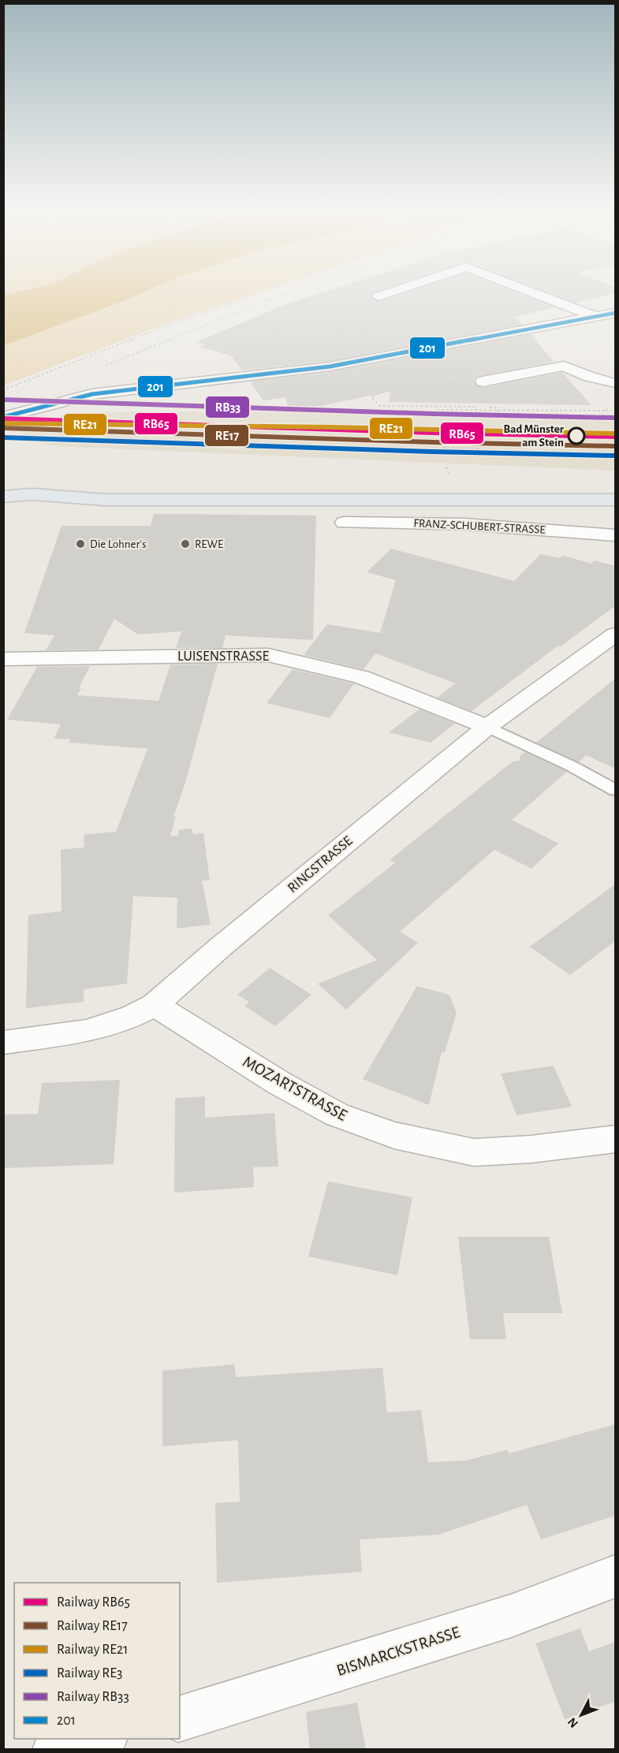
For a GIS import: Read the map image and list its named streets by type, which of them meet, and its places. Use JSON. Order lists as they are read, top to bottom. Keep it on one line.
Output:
{"streets":{"street":["FRANZ-SCHUBERT-STRASSE","LUISENSTRASSE","RINGSTRASSE","MOZARTSTRASSE","BISMARCKSTRASSE"]},"crossings":[["LUISENSTRASSE","RINGSTRASSE"],["RINGSTRASSE","MOZARTSTRASSE"]],"places":["Bad Münster am Stein","Die Lohner's","REWE"],"lines":["transit line 201","rail line RB33","rail line RB65","rail line RE21","rail line RE17","rail line RE3"],"legend":["Railway RB65","Railway RE17","Railway RE21","Railway RE3","Railway RB33","201"],"north":"bottom left"}
